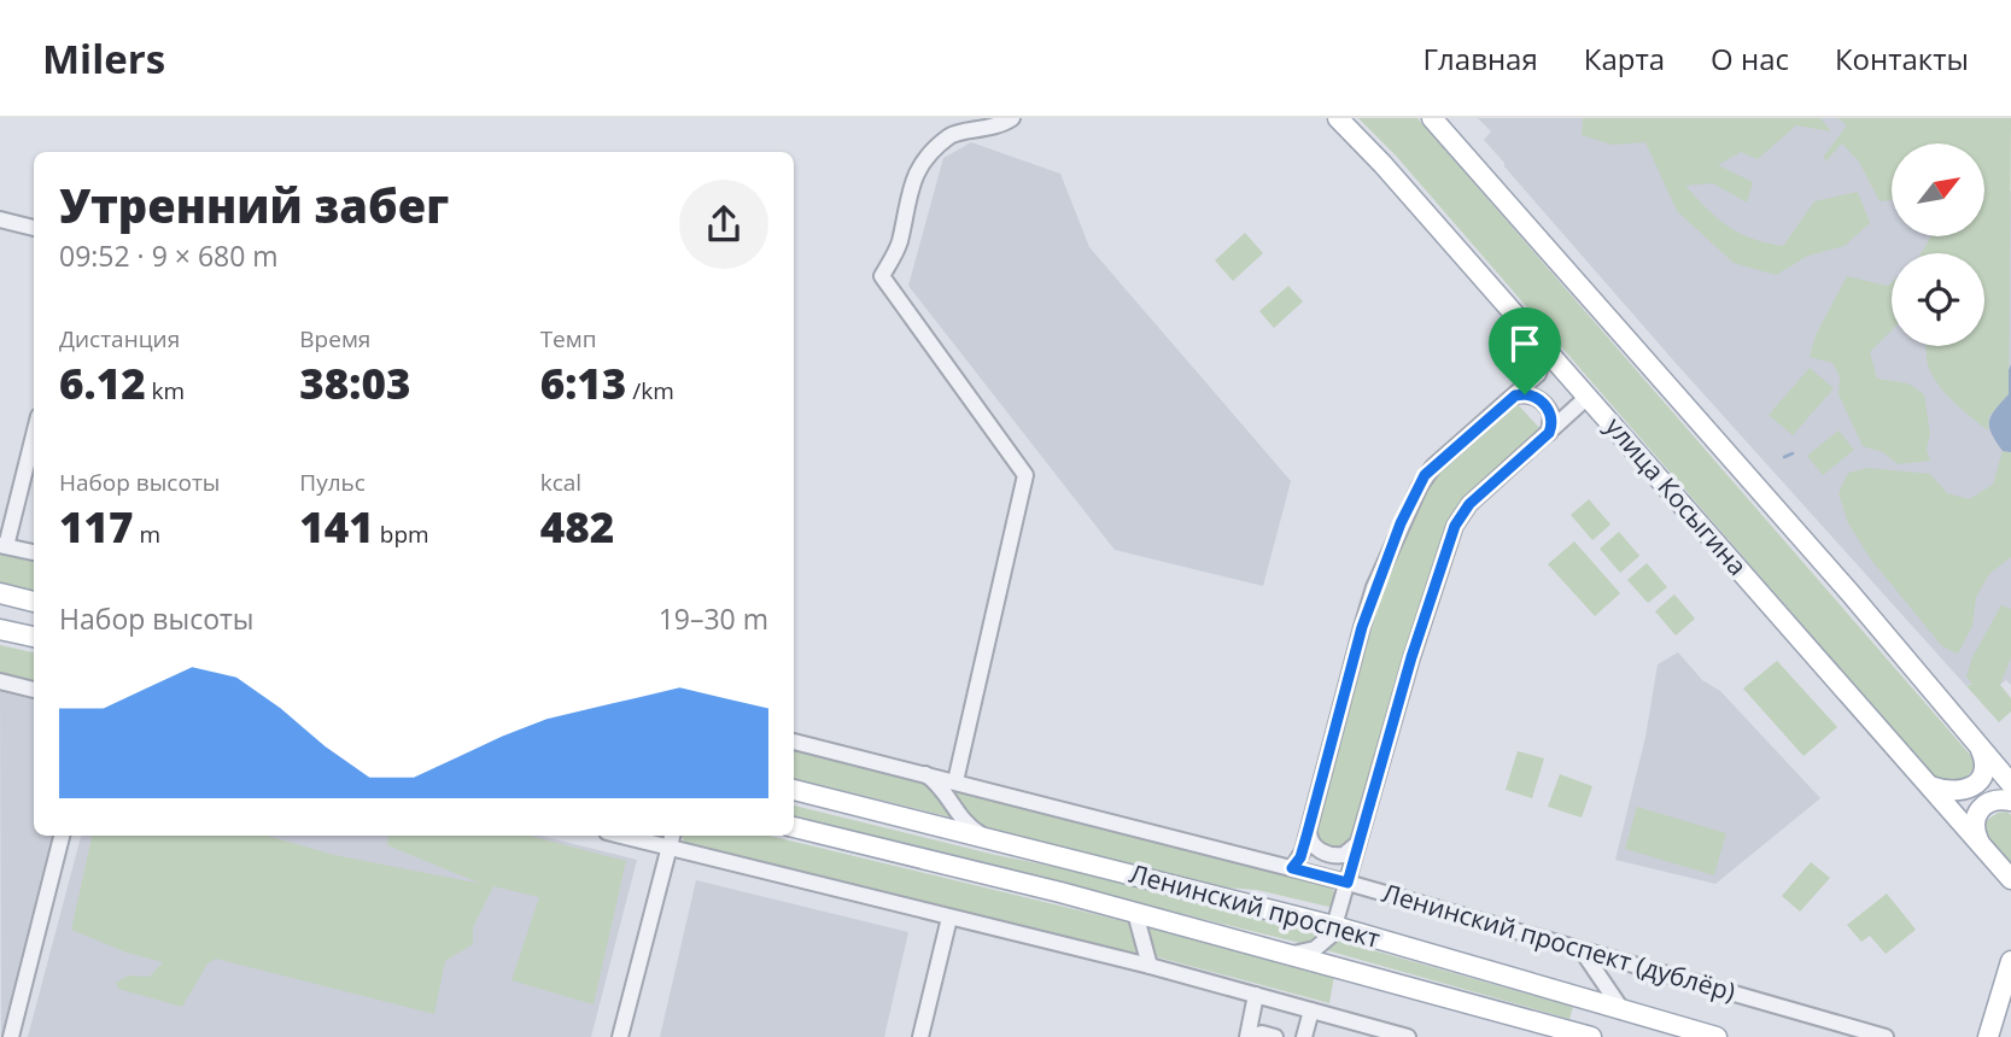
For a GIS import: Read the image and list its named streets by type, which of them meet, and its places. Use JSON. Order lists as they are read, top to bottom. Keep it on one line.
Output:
{"streets":{"main road":["улица Косыгина","Ленинский проспект"],"street":["Ленинский проспект (дублёр)"]},"north":"top right","page":{"header":"Milers","nav":["Главная","Карта","О нас","Контакты"],"heading":["Утренний забег","09:52 · 9 × 680 m"],"stats":[["Дистанция","6.12 km"],["Время","38:03"],["Темп","6:13 /km"],["Набор высоты","117 m"],["Пульс","141 bpm"],["kcal","482"]],"chart":["Набор высоты","19–30 m"]}}
